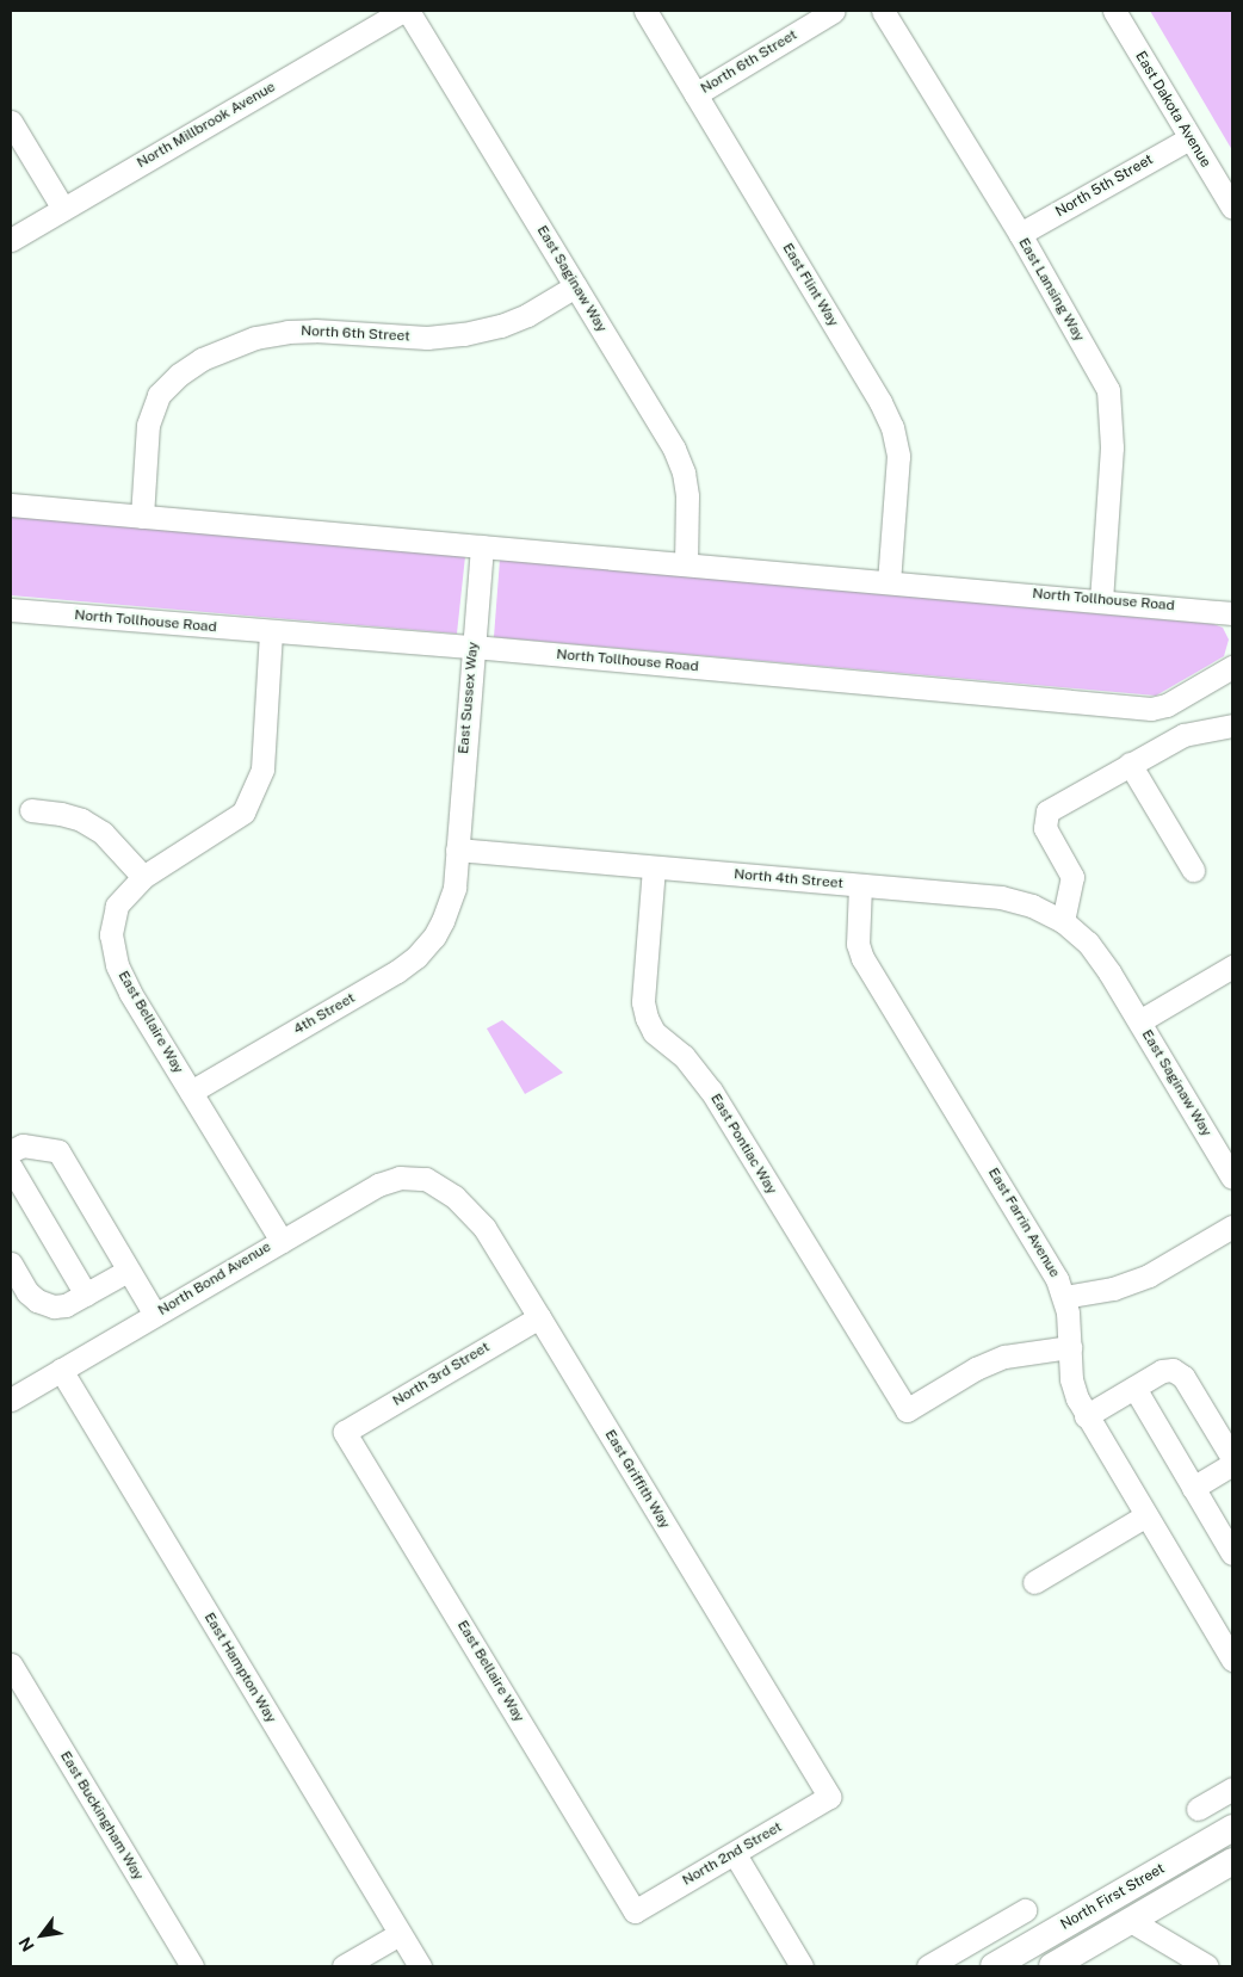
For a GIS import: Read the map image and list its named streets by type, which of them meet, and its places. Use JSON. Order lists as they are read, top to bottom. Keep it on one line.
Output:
{"streets":{"main road":["North First Street"],"street":["North 6th Street","East Dakota Avenue","North Millbrook Avenue","North 5th Street","East Saginaw Way","East Flint Way","East Lansing Way","North Tollhouse Road","East Sussex Way","North 4th Street","4th Street","East Bellaire Way","East Pontiac Way","East Farrin Avenue","North Bond Avenue","North 3rd Street","East Griffith Way","East Hampton Way","East Buckingham Way","North 2nd Street"]},"crossings":[["North 6th Street","East Saginaw Way"],["North 6th Street","East Flint Way"],["North 6th Street","North Tollhouse Road"],["East Dakota Avenue","North 5th Street"],["North 5th Street","East Lansing Way"],["East Saginaw Way","North Tollhouse Road"],["East Saginaw Way","North 4th Street"],["East Flint Way","North Tollhouse Road"],["East Lansing Way","North Tollhouse Road"],["North Tollhouse Road","East Sussex Way"],["North Tollhouse Road","East Bellaire Way"],["East Sussex Way","North 4th Street"],["East Sussex Way","4th Street"],["North 4th Street","4th Street"],["North 4th Street","East Pontiac Way"],["North 4th Street","East Farrin Avenue"],["4th Street","East Bellaire Way"],["East Bellaire Way","North Bond Avenue"],["East Bellaire Way","North 3rd Street"],["East Bellaire Way","North 2nd Street"],["East Pontiac Way","East Farrin Avenue"],["North Bond Avenue","East Griffith Way"],["North Bond Avenue","East Hampton Way"],["North 3rd Street","East Griffith Way"],["East Griffith Way","North 2nd Street"]],"north":"bottom left"}
